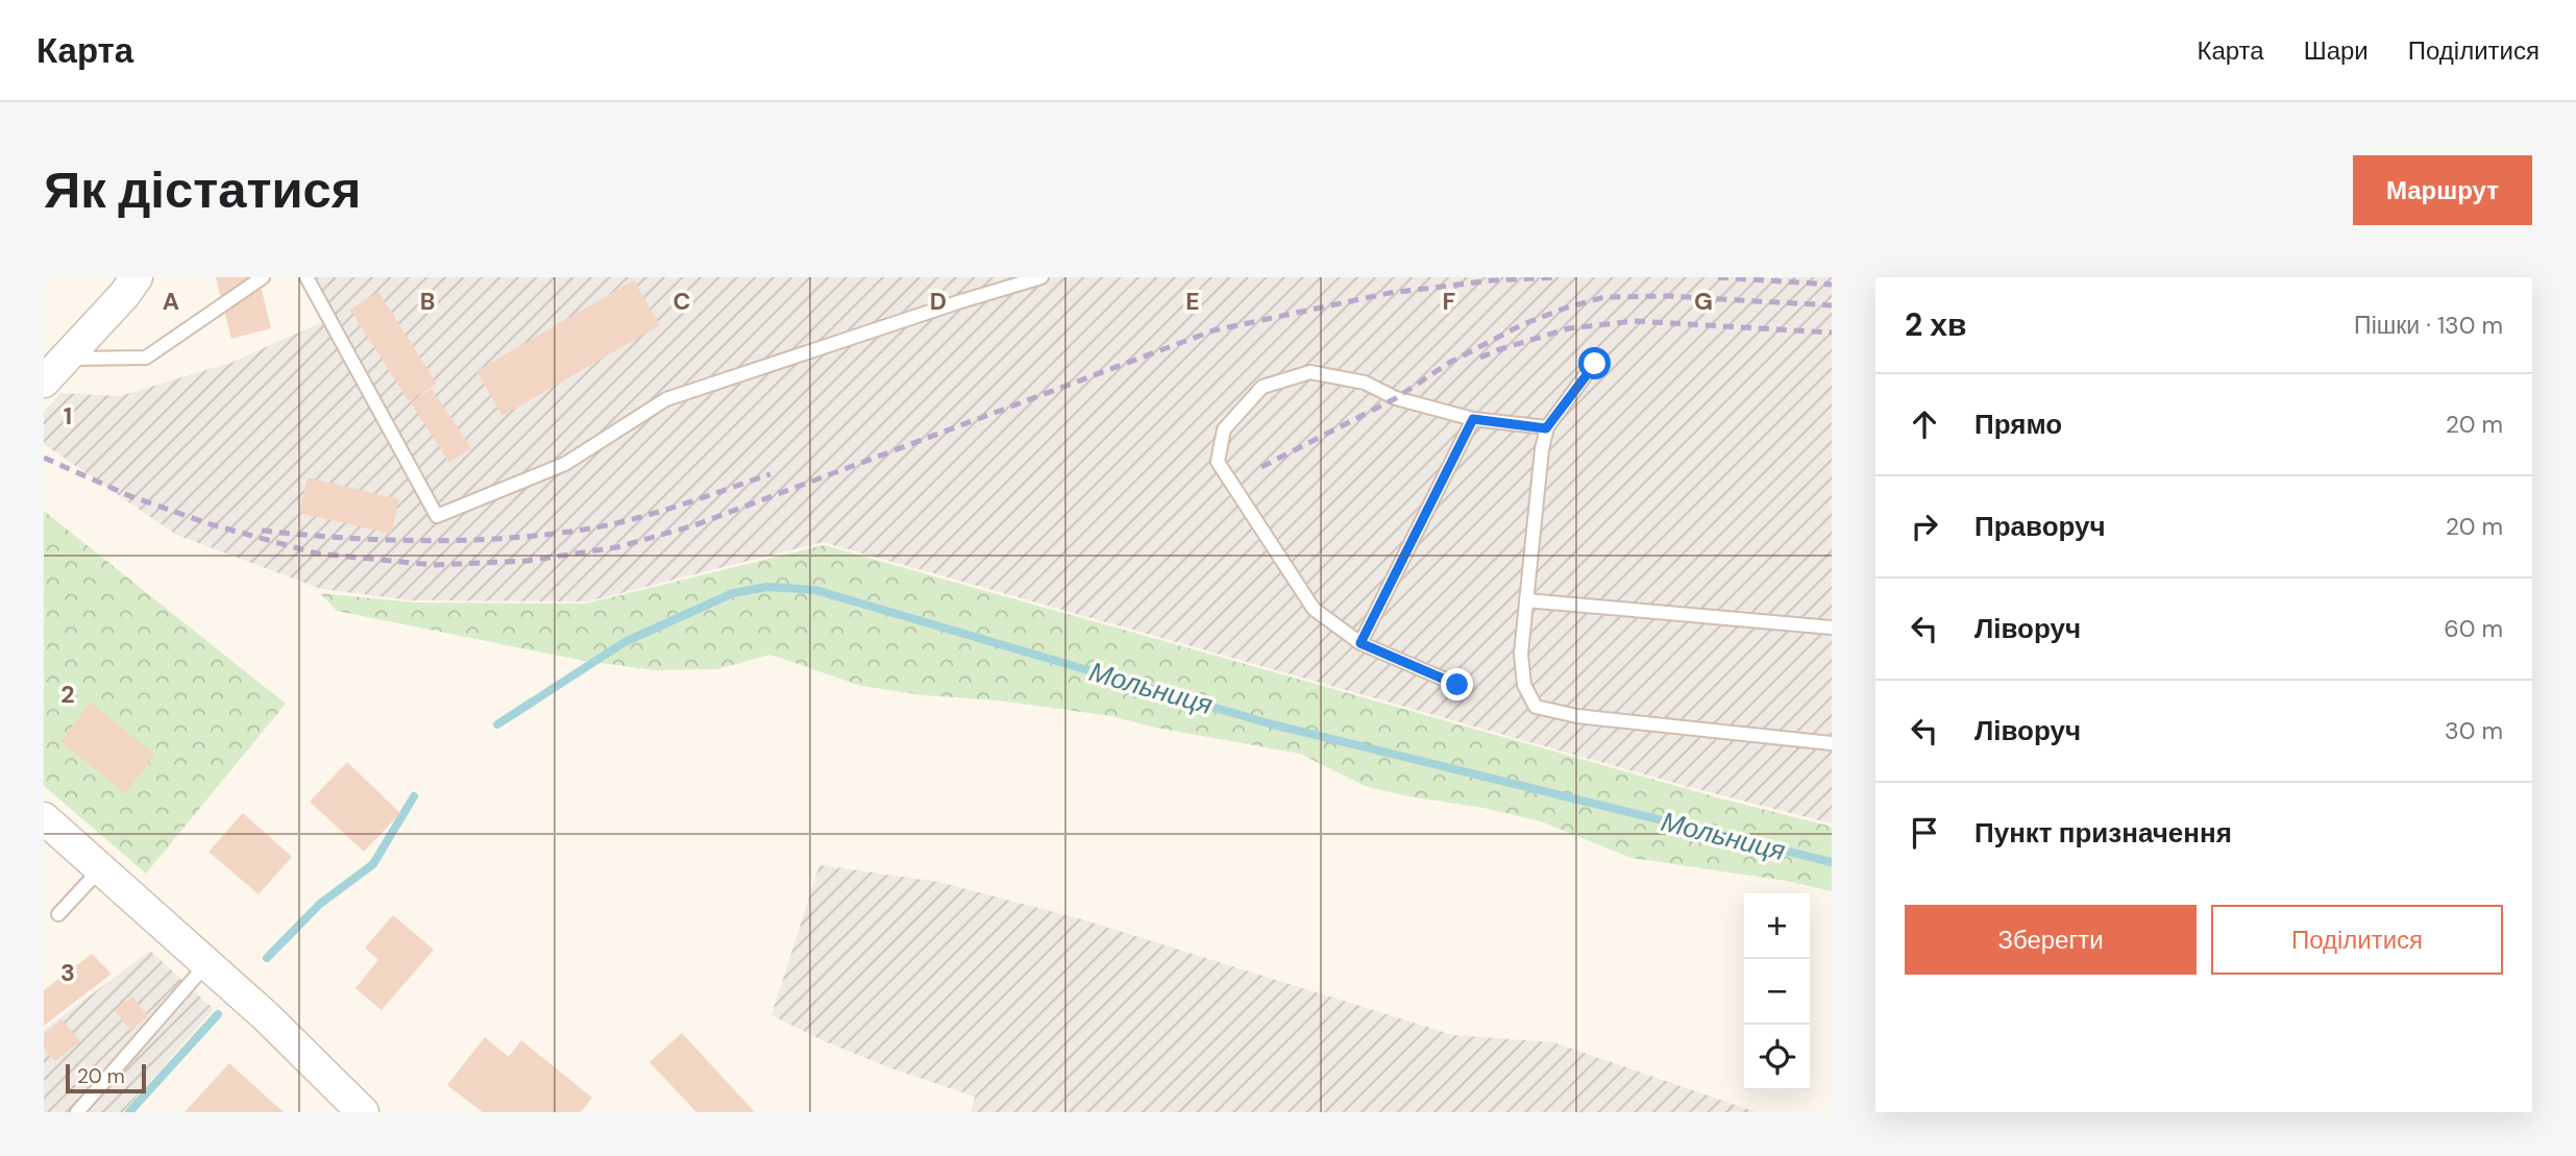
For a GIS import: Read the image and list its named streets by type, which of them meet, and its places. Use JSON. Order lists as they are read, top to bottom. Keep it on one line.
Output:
{"water":["Мольниця"],"scale_bar":"20 m","page":{"header":"Карта","nav":["Карта","Шари","Поділитися"],"buttons":["Маршрут",["Зберегти","Поділитися"]],"title":"Як дістатися","heading":["2 хв","Пішки · 130 m"],"list":[["Прямо","20 m"],["Праворуч","20 m"],["Ліворуч","60 m"],["Ліворуч","30 m"],"Пункт призначення"],"map_buttons":["+","−"],"scale":"20 m"},"grid":{"columns":["A","B","C","D","E","F","G"],"rows":["1","2","3"]}}
